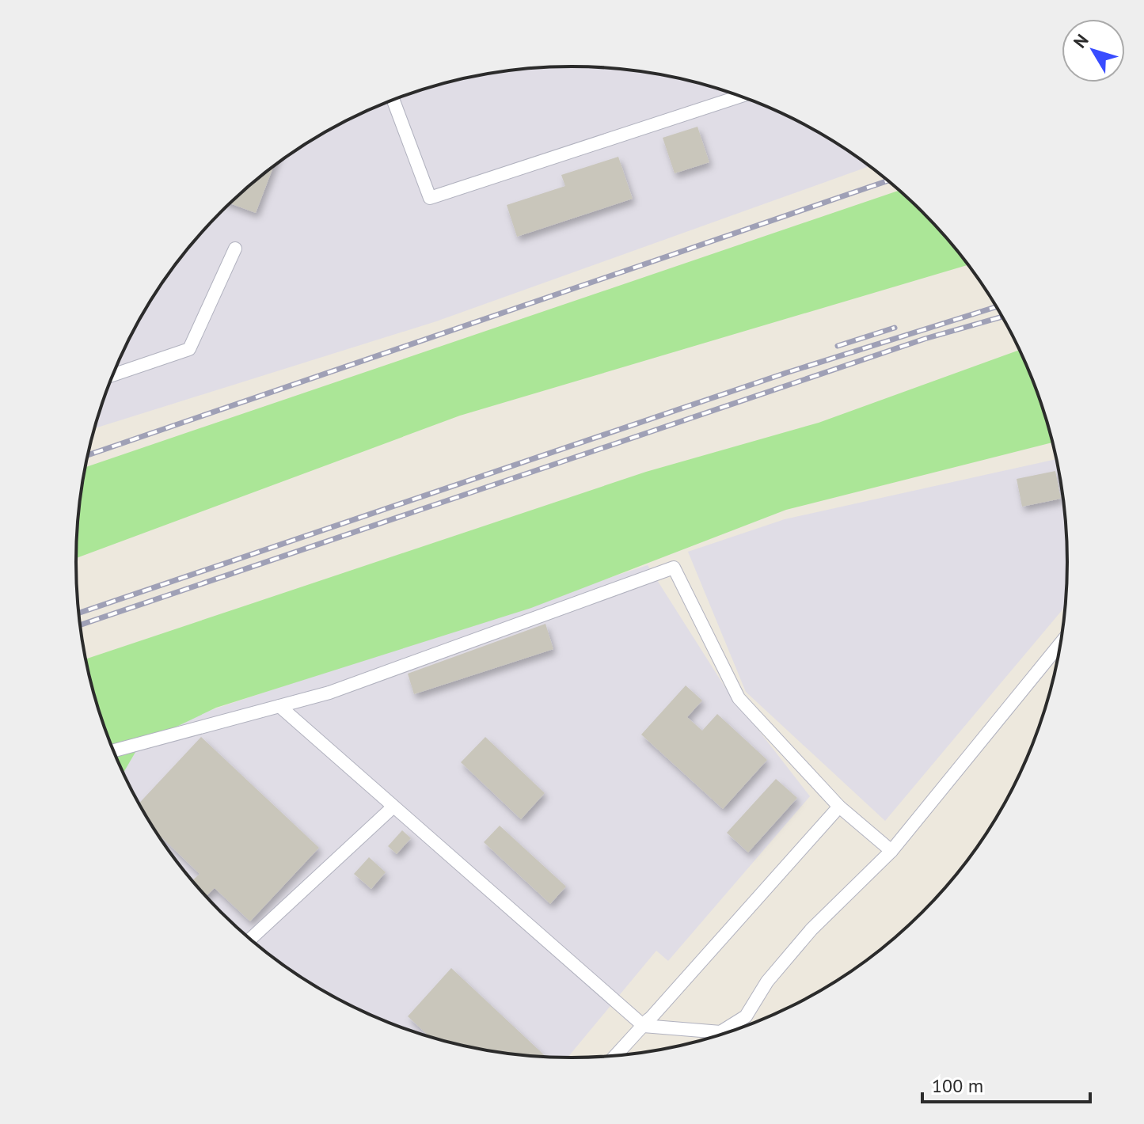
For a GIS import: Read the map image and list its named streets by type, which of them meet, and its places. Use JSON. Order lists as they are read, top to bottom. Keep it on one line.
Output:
{"scale_bar":"100 m","north":"top left"}
